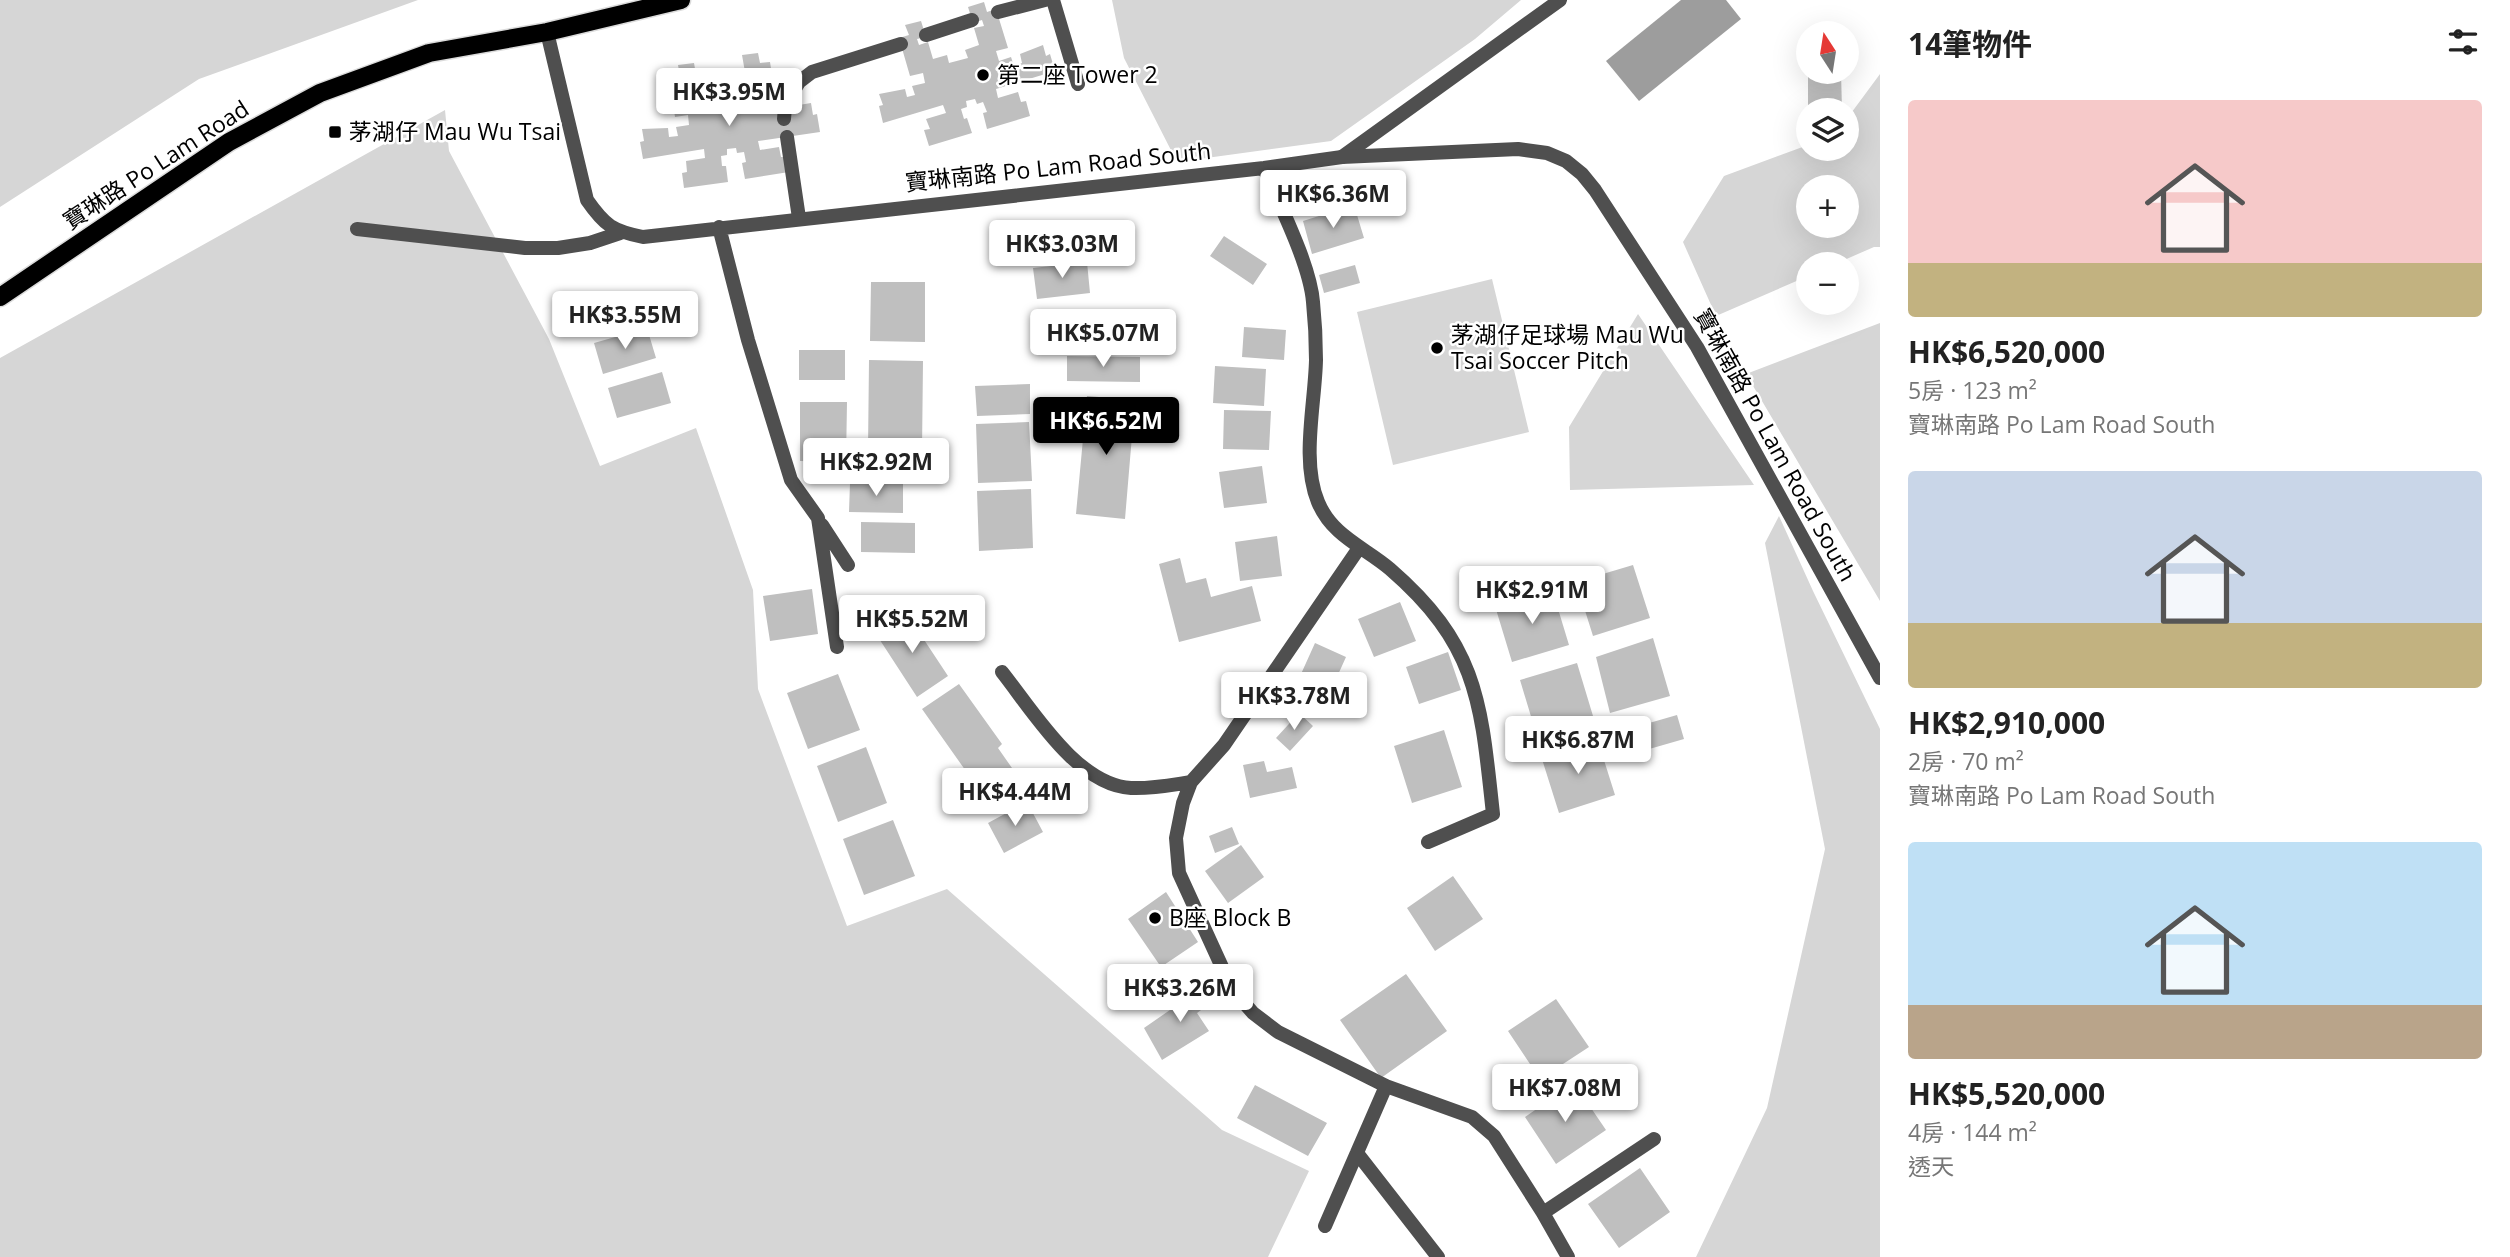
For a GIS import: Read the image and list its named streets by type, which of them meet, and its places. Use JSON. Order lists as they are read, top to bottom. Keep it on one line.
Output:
{"streets":{"main road":["寶琳路 Po Lam Road"],"street":["寶琳南路 Po Lam Road South"]},"places":{"other":["第二座 Tower 2","茅湖仔足球場 Mau Wu Tsai Soccer Pitch","B座 Block B"],"transit":["茅湖仔 Mau Wu Tsai"]},"north":"top","page":{"heading":"14筆物件","map_buttons":["+","−"],"price":["HK$3.95M","HK$6.36M","HK$3.03M","HK$3.55M","HK$5.07M","HK$6.52M","HK$2.92M","HK$2.91M","HK$5.52M","HK$3.78M","HK$6.87M","HK$4.44M","HK$3.26M","HK$7.08M"],"list":[{"name":"HK$6,520,000","note":"5房 · 123 m² · 寶琳南路 Po Lam Road South"},{"name":"HK$2,910,000","note":"2房 · 70 m² · 寶琳南路 Po Lam Road South"},{"name":"HK$5,520,000","note":"4房 · 144 m² · 透天"}]}}
